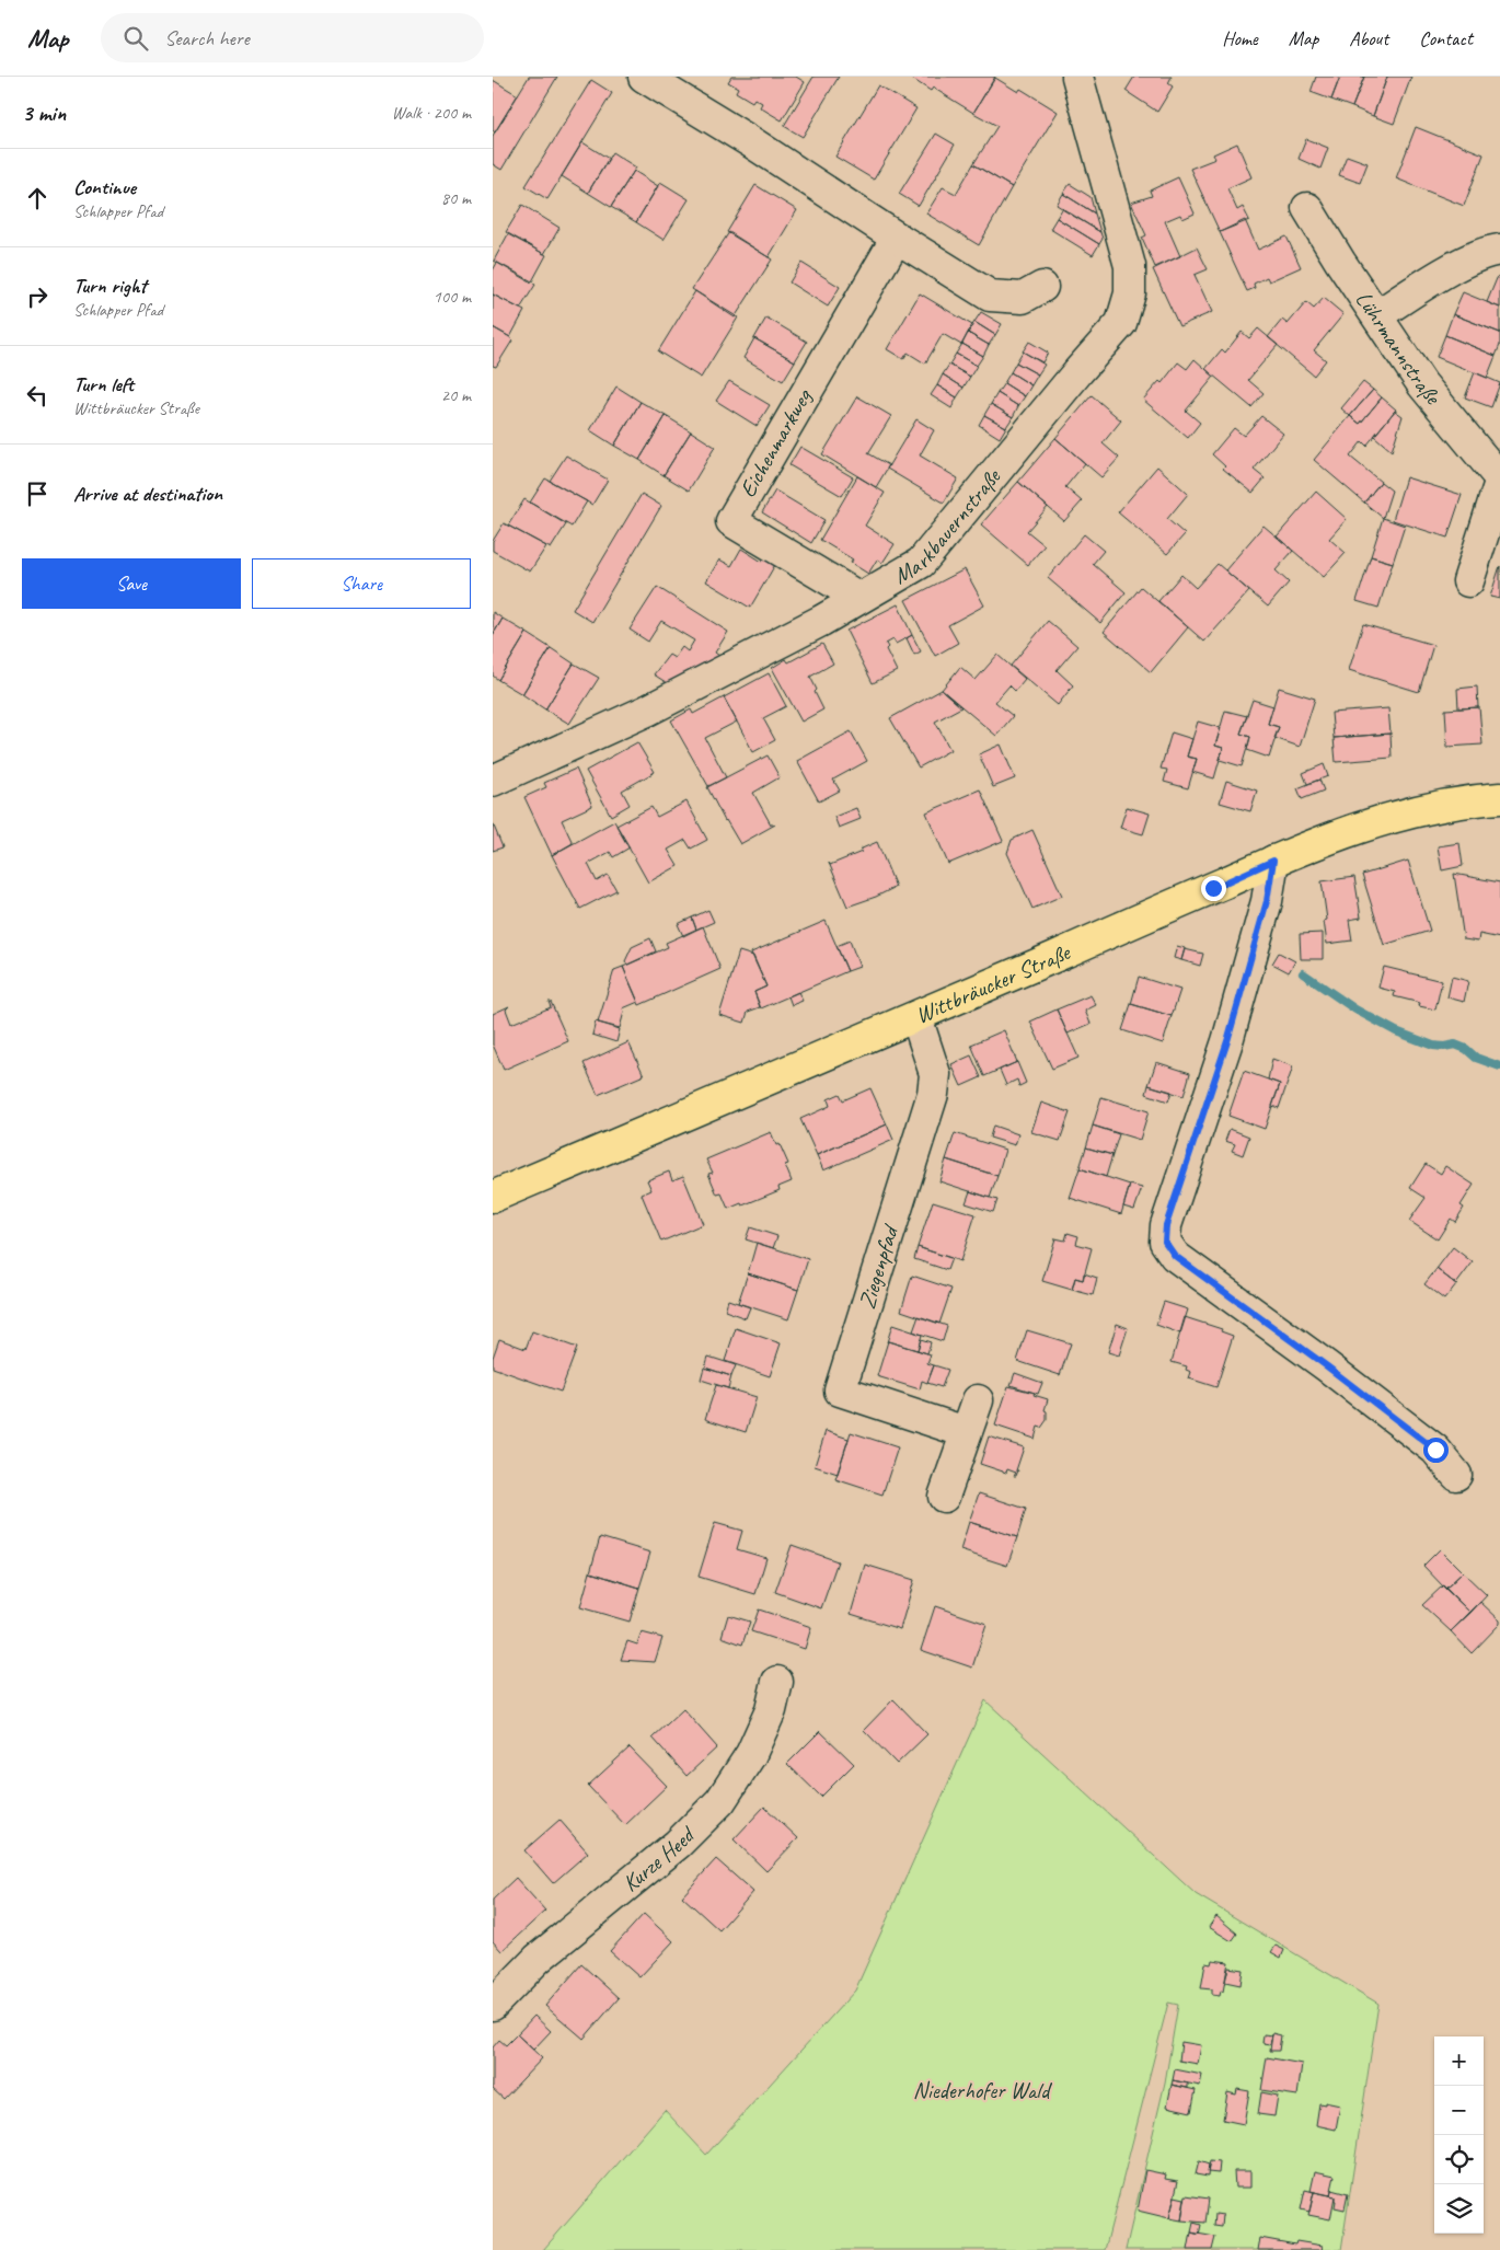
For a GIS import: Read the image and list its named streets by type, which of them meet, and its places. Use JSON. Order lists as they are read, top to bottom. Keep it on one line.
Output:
{"streets":{"main road":["Wittbräucker Straße"],"street":["Lührmannstraße","Eichenmarkweg","Markbauernstraße","Ziegenpfad","Kurze Heed"]},"crossings":[["Eichenmarkweg","Markbauernstraße"],["Wittbräucker Straße","Ziegenpfad"]],"parks":["Niederhofer Wald"],"page":{"header":"Map","search":"Search here","nav":["Home","Map","About","Contact"],"heading":["3 min","Walk · 200 m"],"list":[["Continue","Schlapper Pfad","80 m"],["Turn right","Schlapper Pfad","100 m"],["Turn left","Wittbräucker Straße","20 m"],"Arrive at destination"],"buttons":["Save","Share"],"map_buttons":["+","−"]}}
